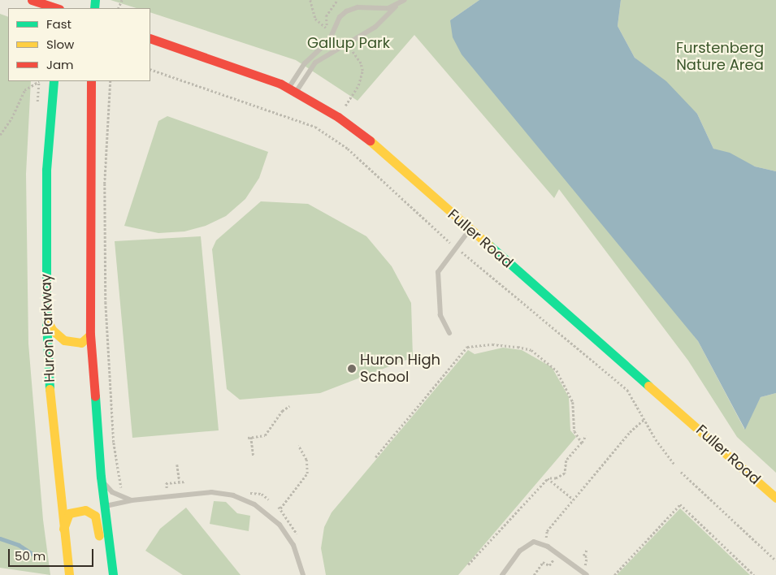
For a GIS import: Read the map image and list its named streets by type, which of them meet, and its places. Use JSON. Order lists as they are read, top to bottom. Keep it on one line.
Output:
{"streets":{"main road":["Fuller Road","Huron Parkway"]},"parks":["Gallup Park","Furstenberg Nature Area"],"places":["Huron High School"],"legend":["Fast","Slow","Jam"],"scale_bar":"50 m"}
